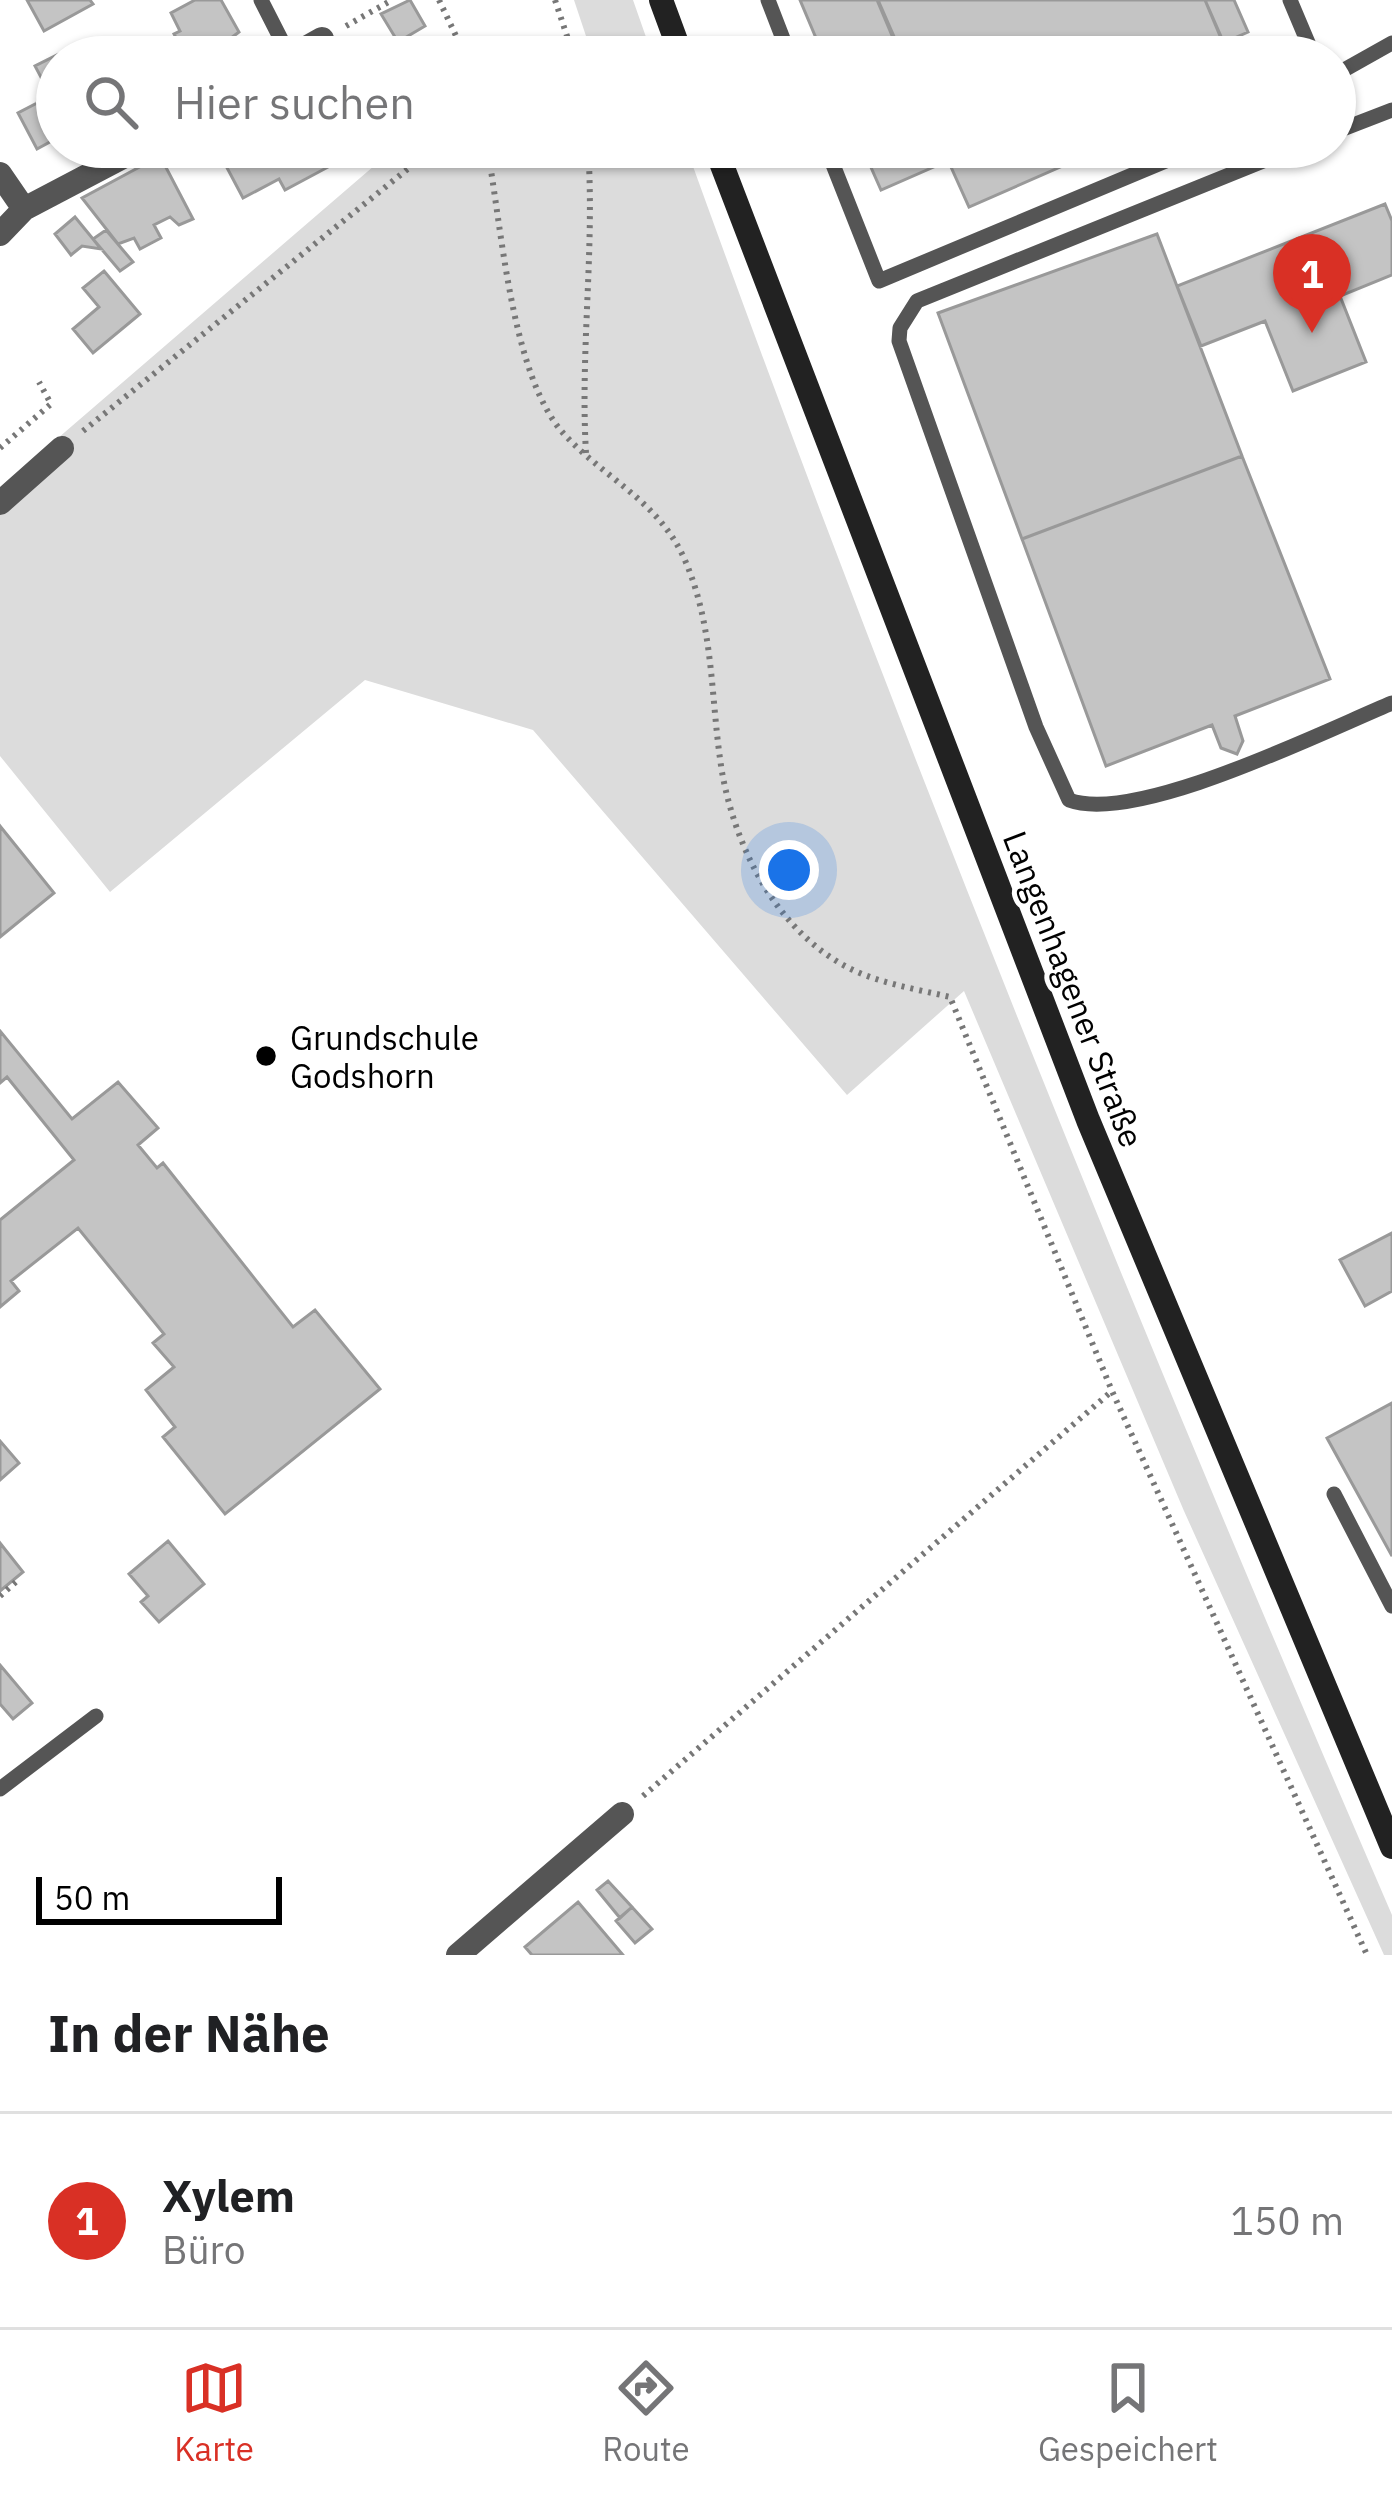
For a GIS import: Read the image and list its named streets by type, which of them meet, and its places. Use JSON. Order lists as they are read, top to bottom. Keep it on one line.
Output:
{"streets":{"main road":["Langenhagener Straße"]},"places":["Grundschule Godshorn"],"scale_bar":"50 m","page":{"search":"Hier suchen","pins":"1","scale":"50 m","heading":"In der Nähe","list":[{"mark":"1","name":"Xylem","note":"Büro","value":"150 m"}],"nav":["Karte","Route","Gespeichert"]}}
